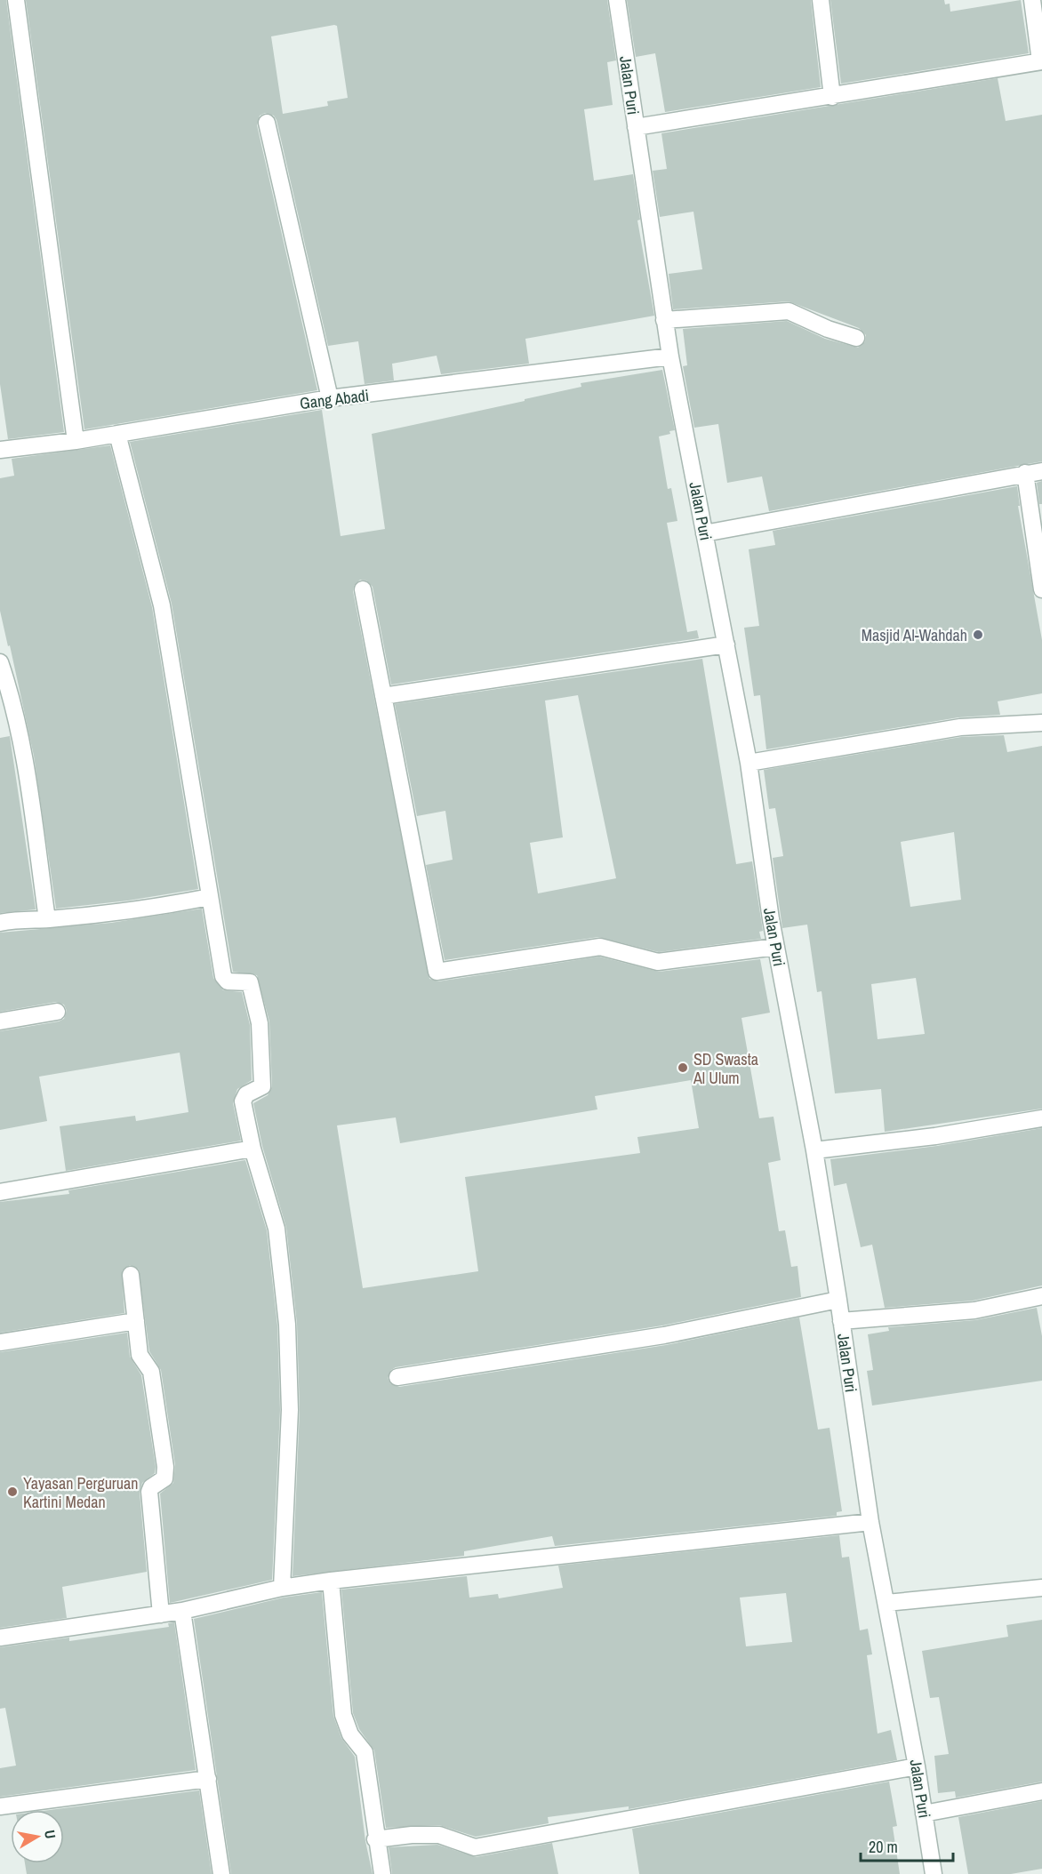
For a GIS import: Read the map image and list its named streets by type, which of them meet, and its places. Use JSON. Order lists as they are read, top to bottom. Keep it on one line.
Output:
{"streets":{"street":["Jalan Puri","Gang Abadi"]},"crossings":[["Jalan Puri","Gang Abadi"]],"places":["Masjid Al-Wahdah","SD Swasta Al Ulum","Yayasan Perguruan Kartini Medan"],"scale_bar":"20 m","north":"right"}
